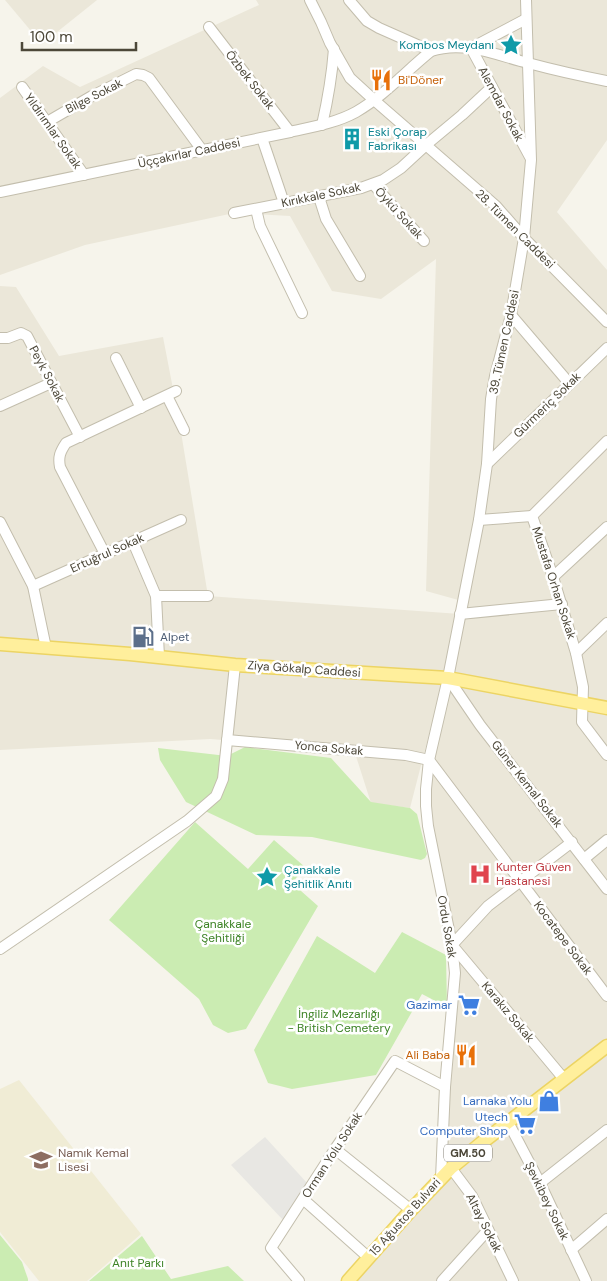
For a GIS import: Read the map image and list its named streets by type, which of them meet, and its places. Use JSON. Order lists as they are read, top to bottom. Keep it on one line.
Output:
{"streets":{"main road":["Ziya Gökalp Caddesi","GM.50","15 Ağustos Bulvari"],"street":["Özbek Sokak","Bilge Sokak","Alemdar Sokak","Yıldırımlar Sokak","Üççakırlar Caddesi","Kırıkkale Sokak","Öykü Sokak","28. Tümen Caddesi","39. Tümen Caddesi","Peyk Sokak","Gürmeriç Sokak","Ertuğrul Sokak","Mustafa Orhan Sokak","Yonca Sokak","Güner Kemal Sokak","Ordu Sokak","Kocatepe Sokak","Karakız Sokak","Orman Yolu Sokak","Şevkibey Sokak","Altay Sokak"]},"crossings":[["Özbek Sokak","Üççakırlar Caddesi"],["Bilge Sokak","Yıldırımlar Sokak"],["Bilge Sokak","Üççakırlar Caddesi"],["Alemdar Sokak","Kırıkkale Sokak"],["Alemdar Sokak","39. Tümen Caddesi"],["Yıldırımlar Sokak","Üççakırlar Caddesi"],["Üççakırlar Caddesi","28. Tümen Caddesi"],["Kırıkkale Sokak","Öykü Sokak"],["Kırıkkale Sokak","28. Tümen Caddesi"],["28. Tümen Caddesi","39. Tümen Caddesi"],["39. Tümen Caddesi","Gürmeriç Sokak"],["39. Tümen Caddesi","Mustafa Orhan Sokak"],["39. Tümen Caddesi","Ziya Gökalp Caddesi"],["39. Tümen Caddesi","Güner Kemal Sokak"],["39. Tümen Caddesi","Ordu Sokak"],["Mustafa Orhan Sokak","Ziya Gökalp Caddesi"],["Ziya Gökalp Caddesi","Güner Kemal Sokak"],["Ziya Gökalp Caddesi","Ordu Sokak"],["Yonca Sokak","Ordu Sokak"],["Yonca Sokak","Kocatepe Sokak"],["Güner Kemal Sokak","Ordu Sokak"],["Ordu Sokak","Kocatepe Sokak"],["Ordu Sokak","Karakız Sokak"],["Ordu Sokak","Orman Yolu Sokak"],["Ordu Sokak","15 Ağustos Bulvari"],["Karakız Sokak","15 Ağustos Bulvari"],["Şevkibey Sokak","15 Ağustos Bulvari"],["15 Ağustos Bulvari","Altay Sokak"]],"parks":["Çanakkale Şehitliği","İngiliz Mezarlığı - British Cemetery","Anıt Parkı"],"places":{"place":["Kombos Meydanı","Çanakkale Şehitlik Anıtı"],"restaurant":["Bi'Döner","Ali Baba"],"building":["Eski Çorap Fabrikası"],"fuel station":["Alpet"],"hospital":["Kunter Güven Hastanesi"],"supermarket":["Gazimar","Utech Computer Shop"],"shop":["Larnaka Yolu"],"school or university":["Namık Kemal Lisesi"]},"scale_bar":"100 m"}
